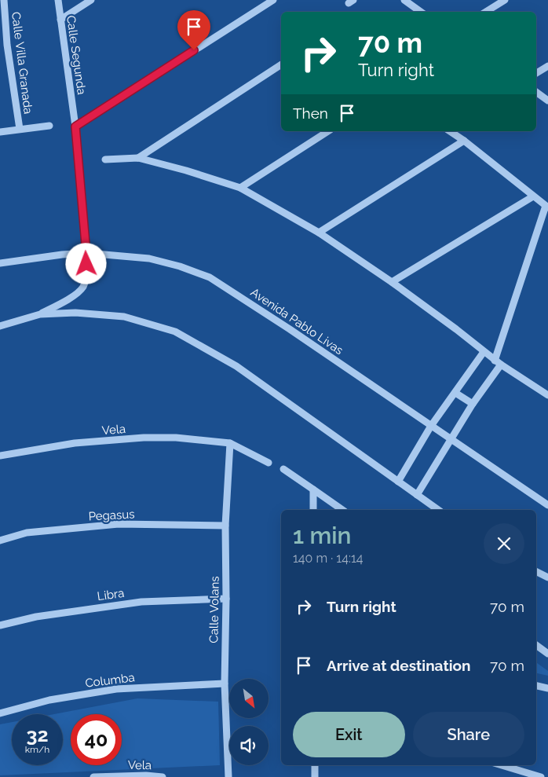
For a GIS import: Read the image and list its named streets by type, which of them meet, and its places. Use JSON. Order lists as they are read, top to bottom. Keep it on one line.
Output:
{"streets":{"street":["Calle Segunda","Calle Villa Granada","Avenida Pablo Livas","Vela","Pegasus","Libra","Calle Volans","Columba"]},"crossings":[["Calle Segunda","Avenida Pablo Livas"],["Vela","Calle Volans"],["Pegasus","Calle Volans"],["Libra","Calle Volans"],["Calle Volans","Columba"]],"north":"bottom right","page":{"turn":["70 m","Turn right"],"then":"Then","heading":["1 min","140 m · 14:14"],"list":[{"name":"Turn right","value":"70 m"},{"name":"Arrive at destination","value":"70 m"}],"buttons":["Exit","Share"],"speed":"32 km/h","limit":"40"}}
